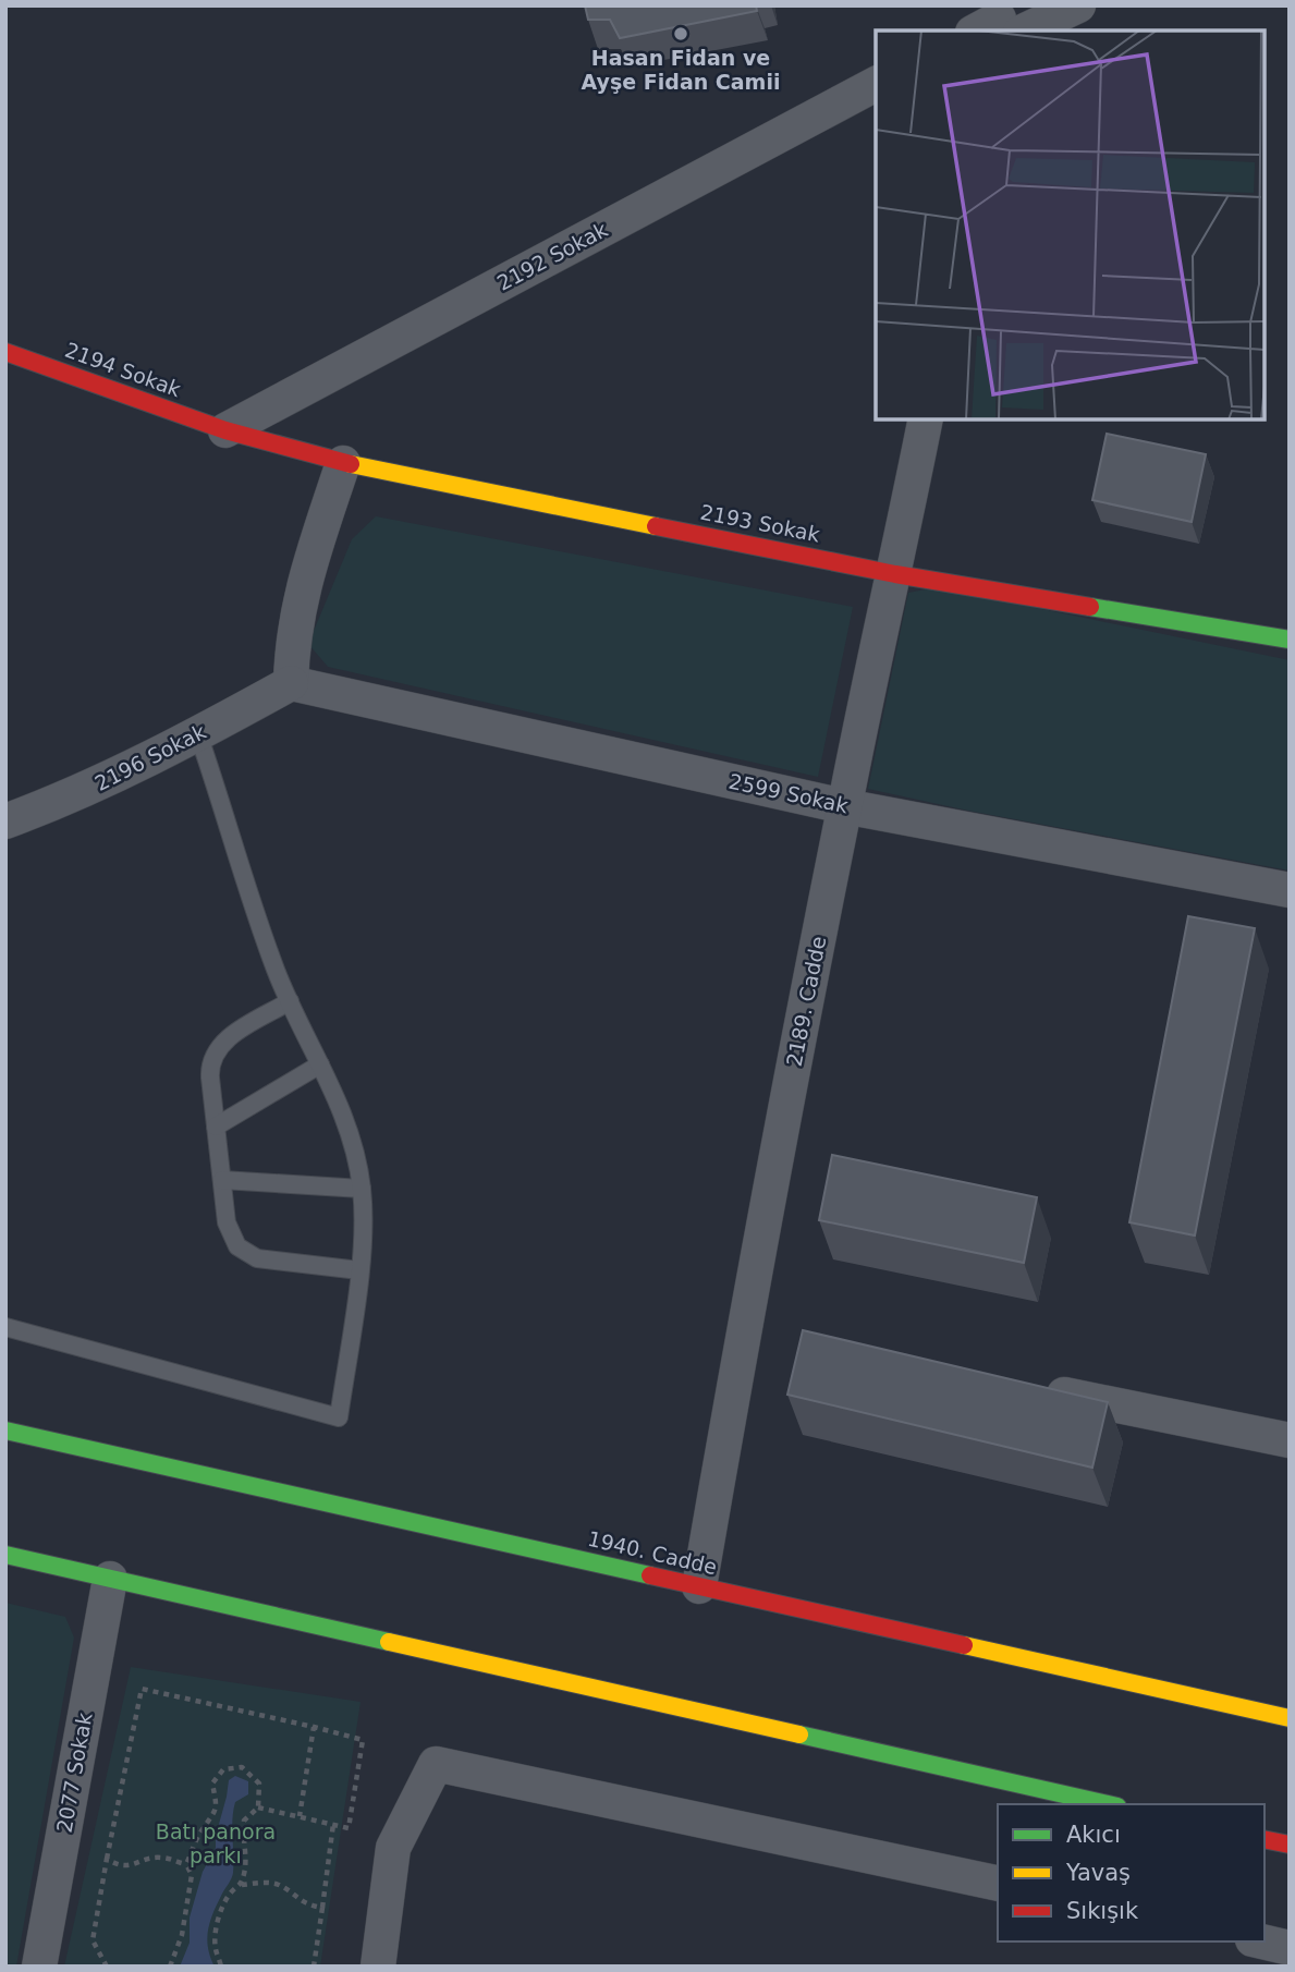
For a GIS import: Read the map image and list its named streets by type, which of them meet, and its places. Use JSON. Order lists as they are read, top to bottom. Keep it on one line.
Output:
{"streets":{"main road":["2194 Sokak","2193 Sokak","1940. Cadde"],"street":["2192 Sokak","2196 Sokak","2599 Sokak","2189. Cadde","2077 Sokak"]},"crossings":[["2192 Sokak","2194 Sokak"],["2192 Sokak","2193 Sokak"],["2194 Sokak","2193 Sokak"],["2193 Sokak","2189. Cadde"],["2196 Sokak","2599 Sokak"],["2599 Sokak","2189. Cadde"],["2189. Cadde","1940. Cadde"]],"parks":["Batı panora parkı"],"places":["Hasan Fidan ve Ayşe Fidan Camii"],"legend":["Akıcı","Yavaş","Sıkışık"]}
